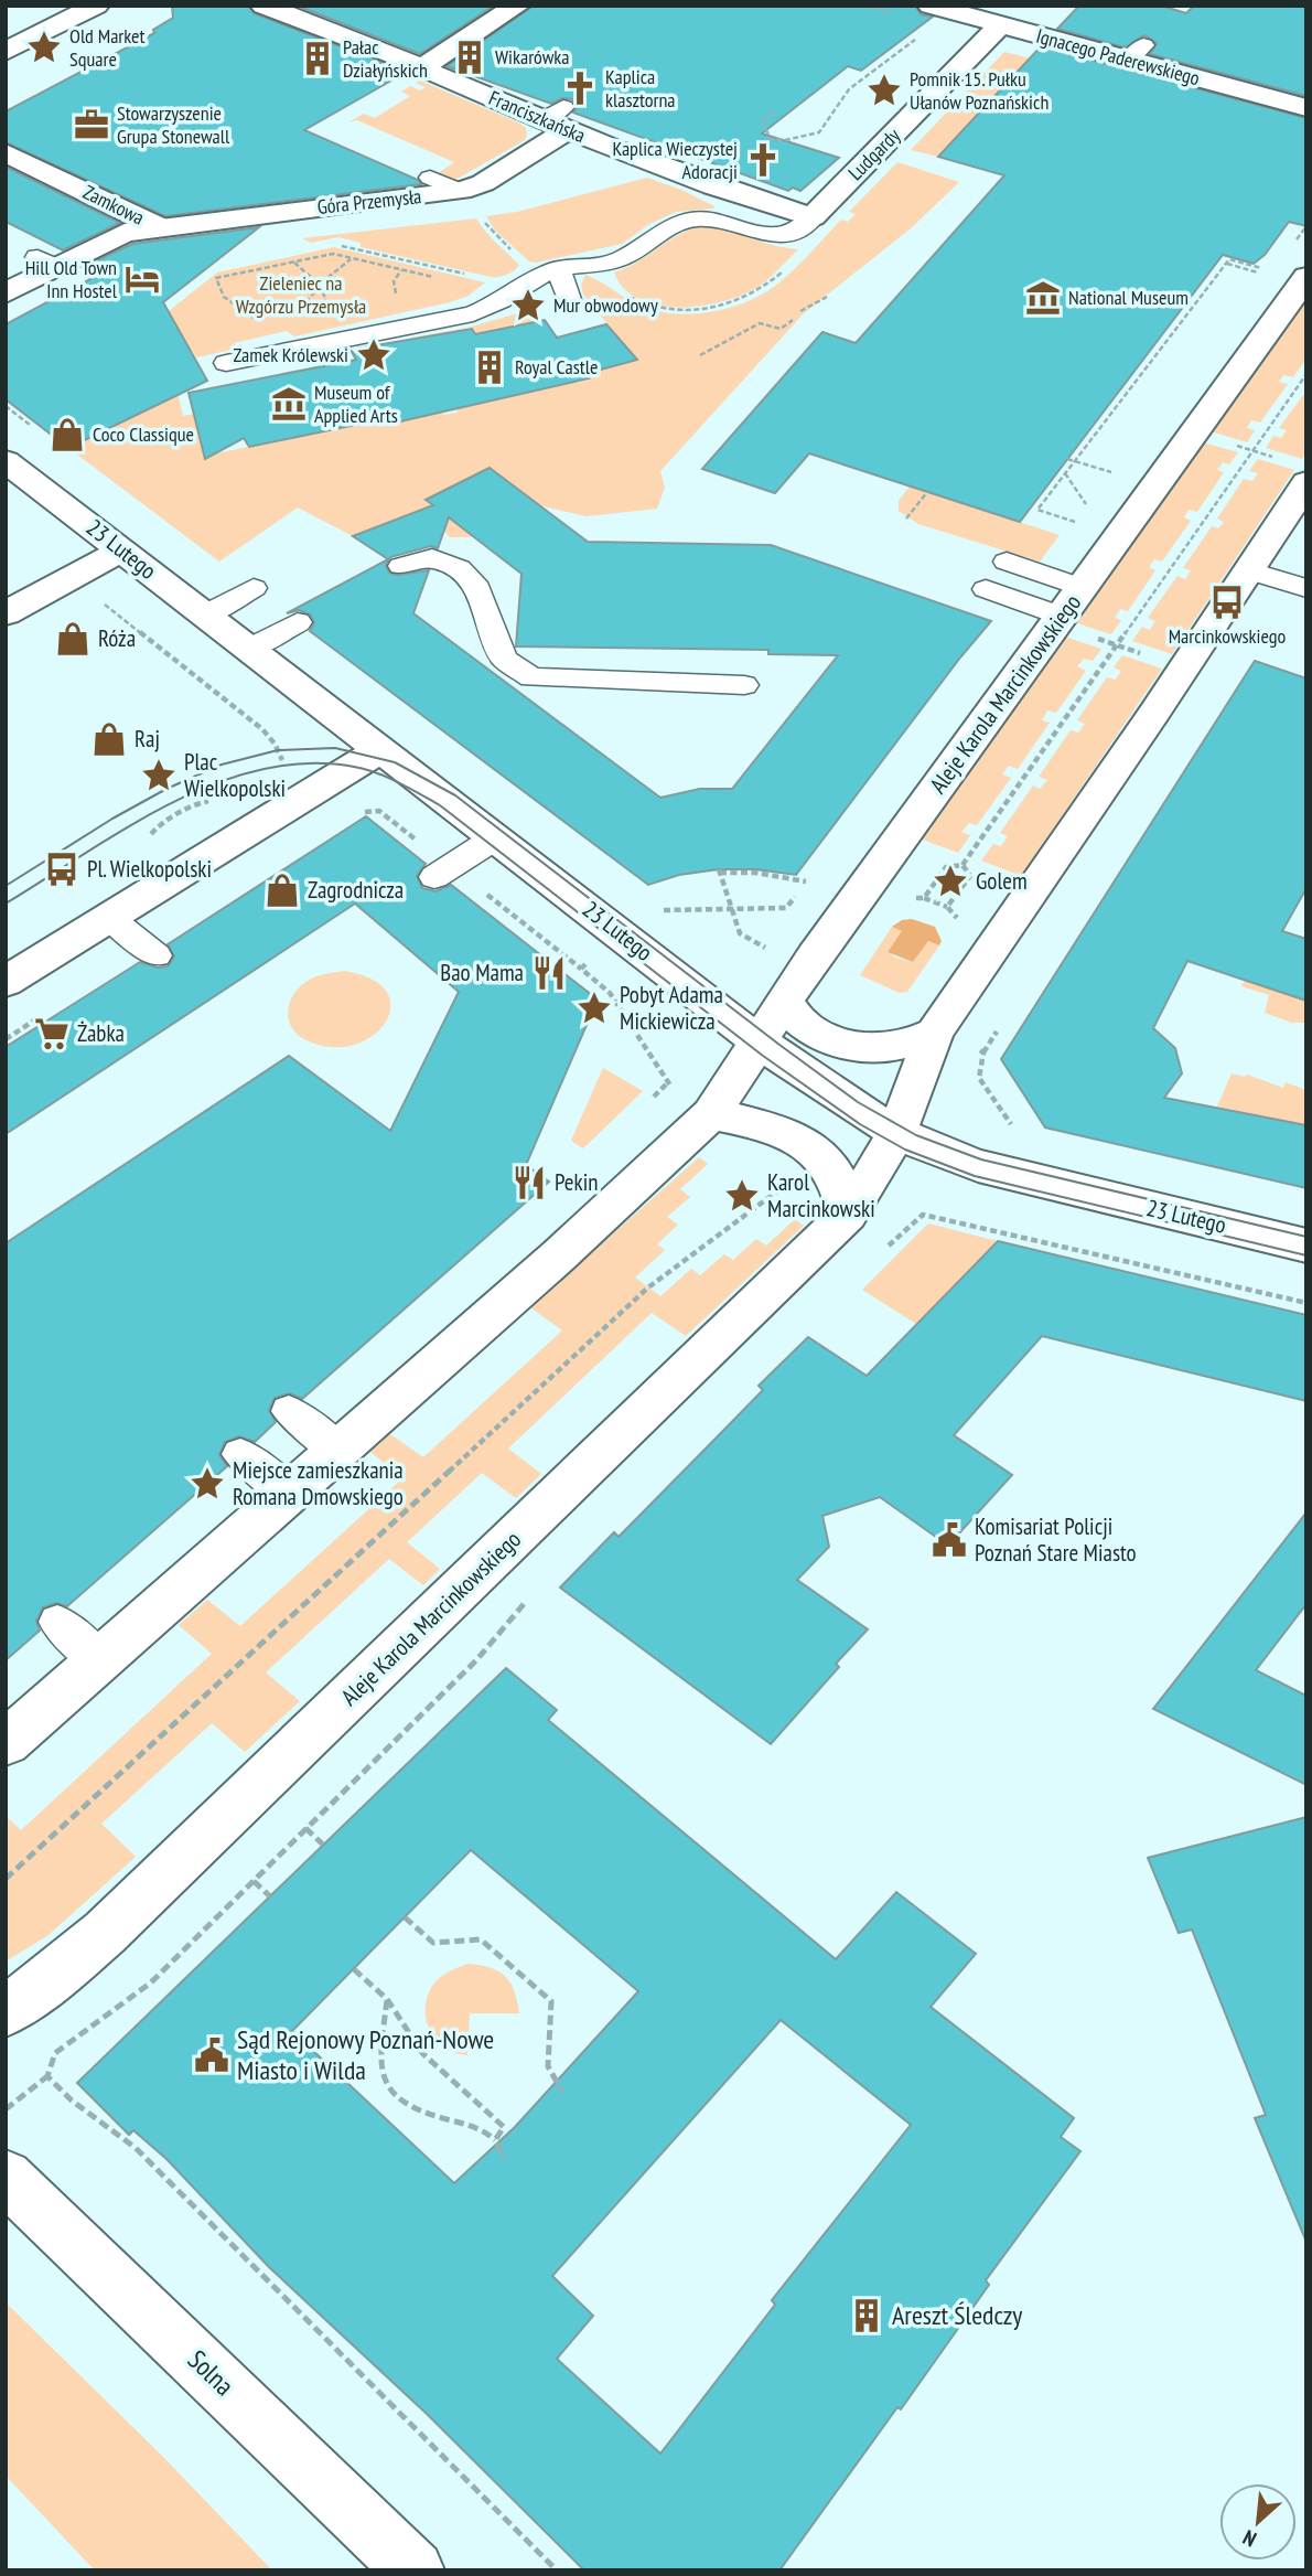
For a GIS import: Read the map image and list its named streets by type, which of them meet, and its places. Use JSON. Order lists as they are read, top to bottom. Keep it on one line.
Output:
{"streets":{"street":["Ignacego Paderewskiego","Franciszkańska","Ludgardy","Góra Przemysła","Zamkowa","23 Lutego","Aleje Karola Marcinkowskiego","Solna"]},"crossings":[["Ignacego Paderewskiego","Ludgardy"],["Franciszkańska","Ludgardy"],["Franciszkańska","Góra Przemysła"],["Góra Przemysła","Zamkowa"],["23 Lutego","Aleje Karola Marcinkowskiego"]],"parks":["Zieleniec na Wzgórzu Przemysła"],"places":{"place":["Old Market Square","Pomnik 15. Pułku Ułanów Poznańskich","Mur obwodowy","Zamek Królewski","Plac Wielkopolski","Golem","Pobyt Adama Mickiewicza","Karol Marcinkowski","Miejsce zamieszkania Romana Dmowskiego"],"building":["Wikarówka","Pałac Działyńskich","Royal Castle","Areszt Śledczy"],"church":["Kaplica klasztorna","Kaplica Wieczystej Adoracji"],"office":["Stowarzyszenie Grupa Stonewall"],"hotel":["Hill Old Town Inn Hostel"],"museum":["National Museum","Museum of Applied Arts"],"shop":["Coco Classique","Róża","Raj","Zagrodnicza"],"bus stop":["Marcinkowskiego","Pl. Wielkopolski"],"restaurant":["Bao Mama","Pekin"],"supermarket":["Żabka"],"public building":["Komisariat Policji Poznań Stare Miasto","Sąd Rejonowy Poznań-Nowe Miasto i Wilda"]},"north":"bottom left"}
